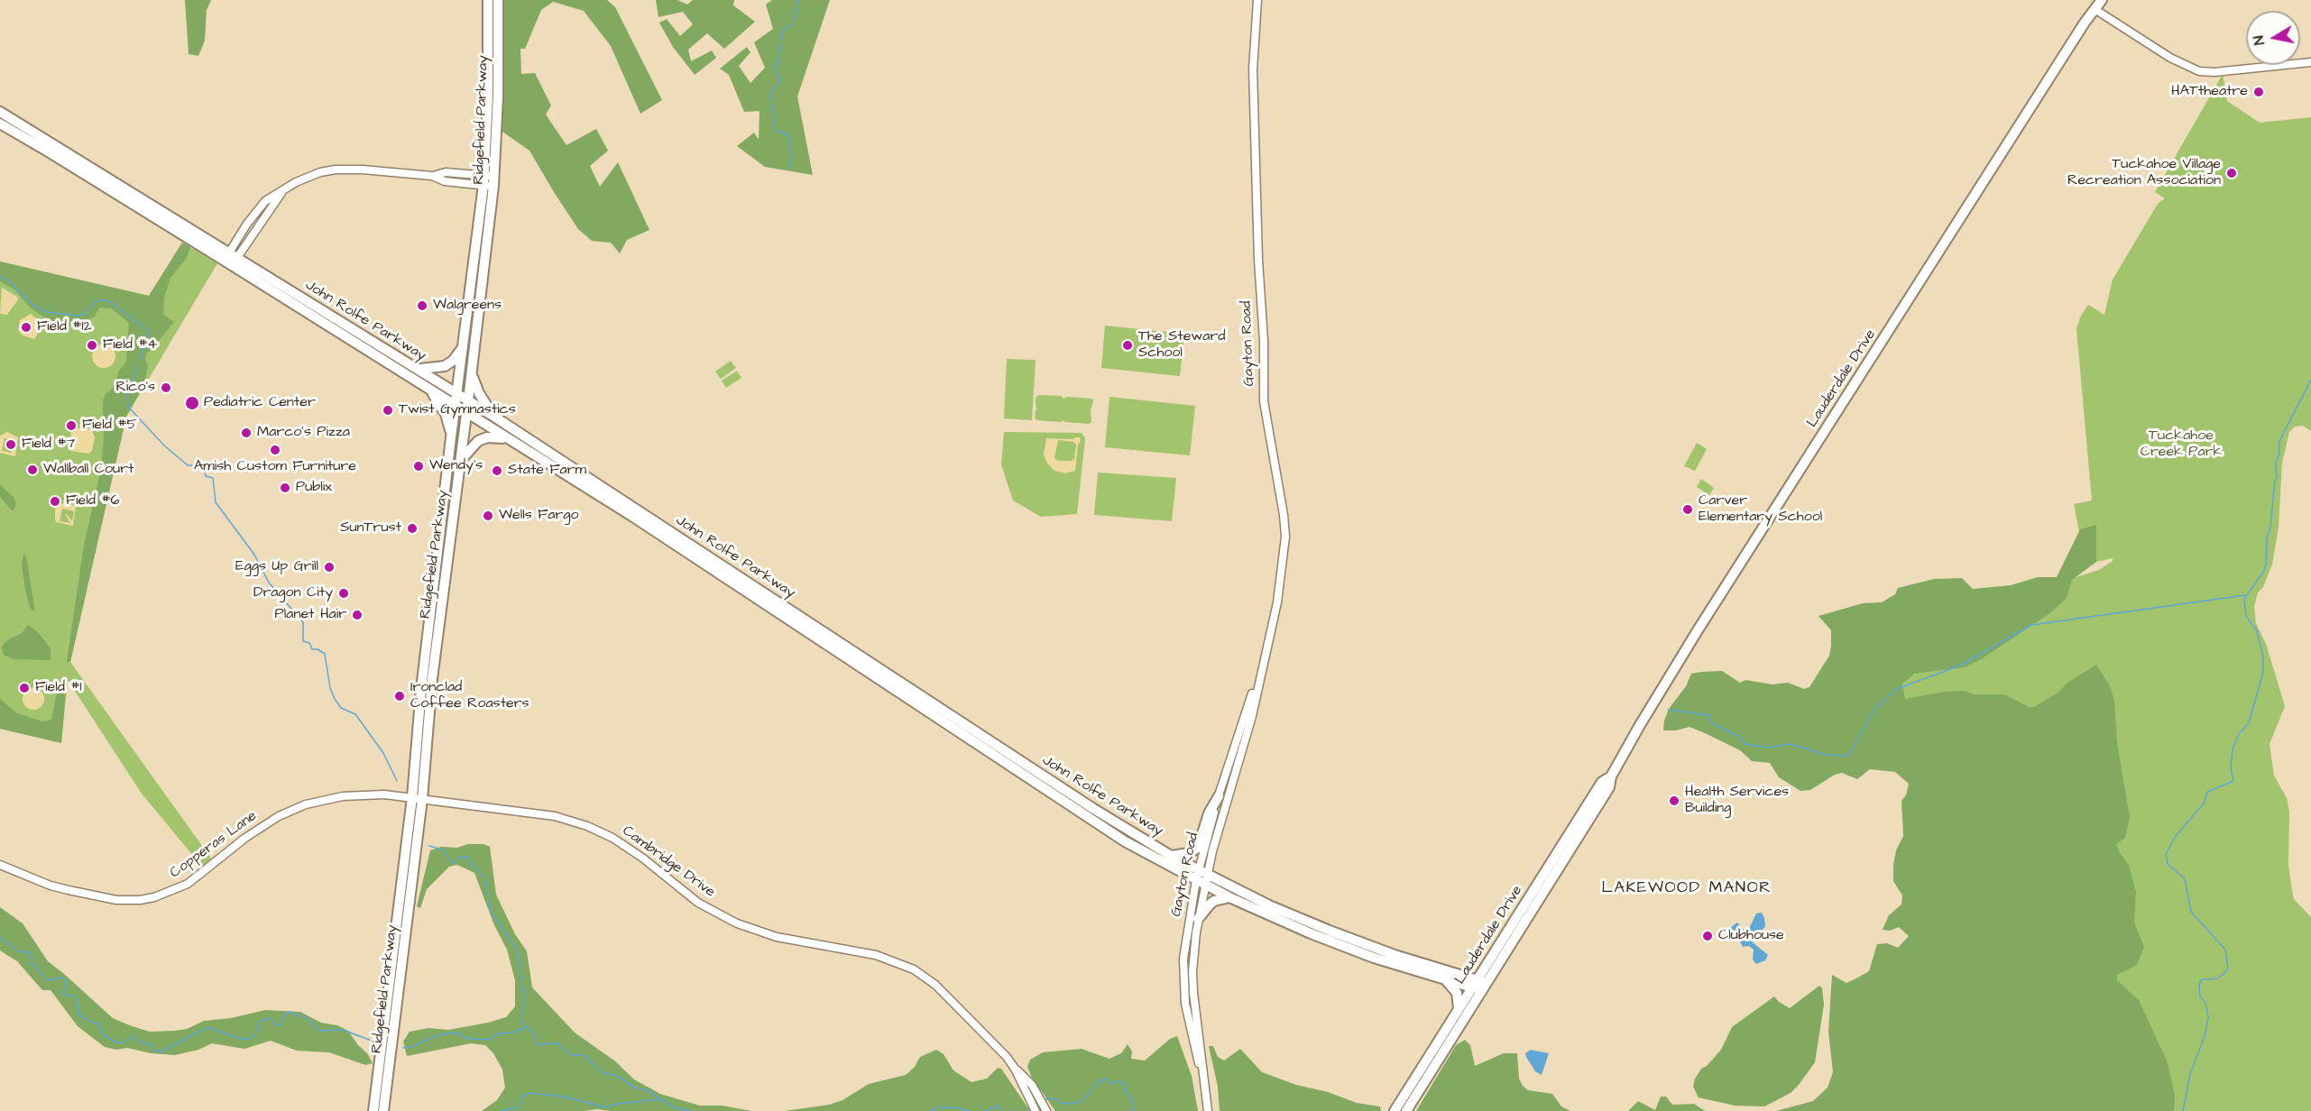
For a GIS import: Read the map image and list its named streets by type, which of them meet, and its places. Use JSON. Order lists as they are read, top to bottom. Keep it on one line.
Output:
{"streets":{"main road":["Ridgefield Parkway","John Rolfe Parkway","Lauderdale Drive"],"street":["Gayton Road","Copperas Lane","Cambridge Drive"]},"crossings":[["Ridgefield Parkway","John Rolfe Parkway"],["Ridgefield Parkway","Copperas Lane"],["Ridgefield Parkway","Cambridge Drive"],["John Rolfe Parkway","Gayton Road"],["John Rolfe Parkway","Lauderdale Drive"],["Copperas Lane","Cambridge Drive"]],"districts":["LAKEWOOD MANOR"],"parks":["Tuckahoe Creek Park"],"places":["HATtheatre","Tuckahoe Village Recreation Association","Walgreens","Field #12","Field #4","The Steward School","Rico's","Pediatric Center","Twist Gymnastics","Field #5","Marco's Pizza","Field #7","Amish Custom Furniture","Wendy's","Wallball Court","State Farm","Publix","Field #6","Carver Elementary School","Wells Fargo","SunTrust","Eggs Up Grill","Dragon City","Planet Hair","Field #1","Ironclad Coffee Roasters","Health Services Building","Clubhouse"],"north":"left"}
